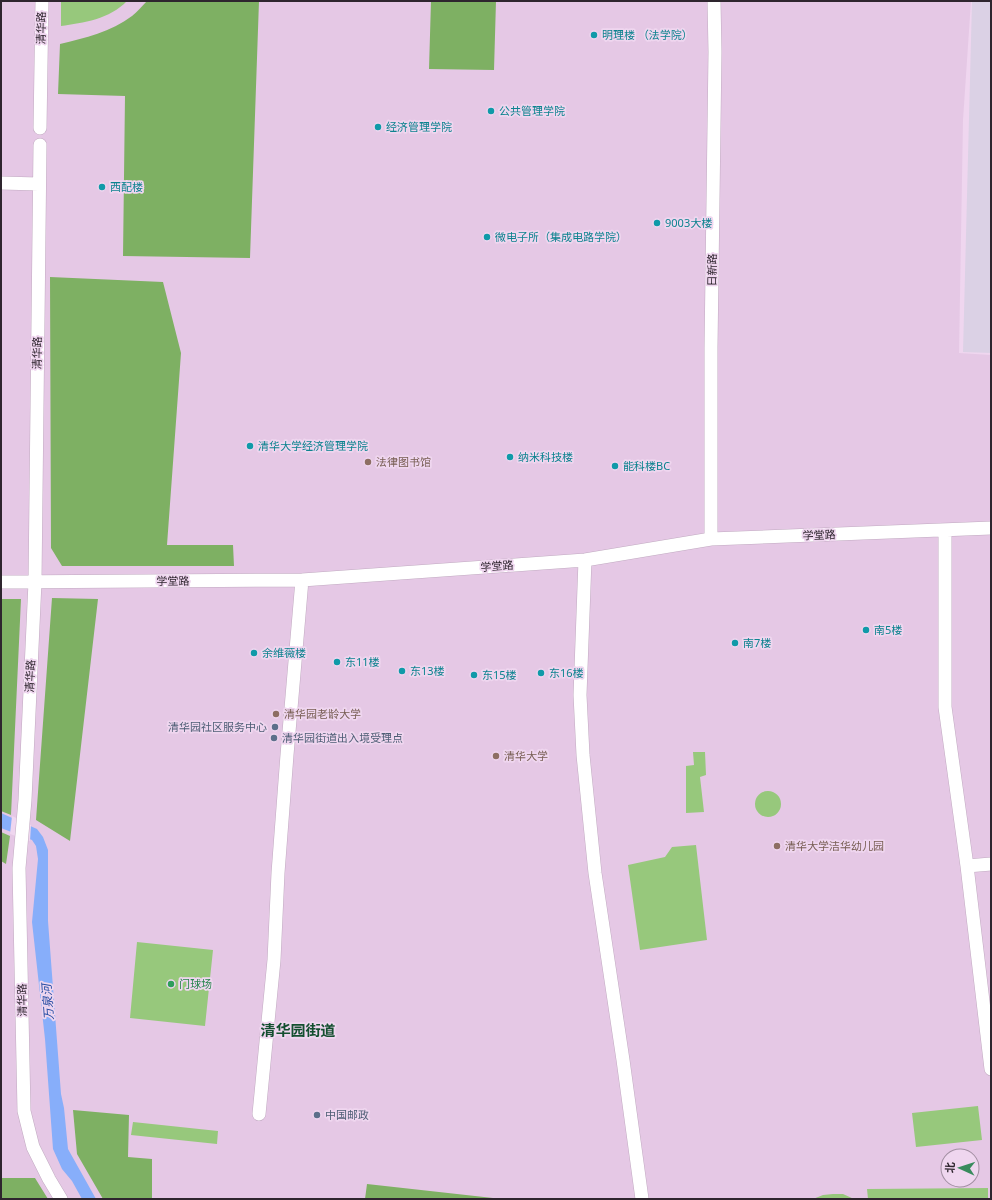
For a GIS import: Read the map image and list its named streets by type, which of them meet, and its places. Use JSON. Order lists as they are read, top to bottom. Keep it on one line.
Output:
{"streets":{"street":["清华路","日新路","学堂路"]},"crossings":[["清华路","学堂路"],["日新路","学堂路"]],"districts":["清华园街道"],"water":["万泉河"],"places":["明理楼 （法学院）","公共管理学院","经济管理学院","西配楼","9003大楼","微电子所（集成电路学院）","清华大学经济管理学院","纳米科技楼","法律图书馆","能科楼BC","南5楼","南7楼","余维薇楼","东11楼","东13楼","东16楼","东15楼","清华园老龄大学","清华园社区服务中心","清华园街道出入境受理点","清华大学","清华大学洁华幼儿园","门球场","中国邮政"],"north":"left"}
